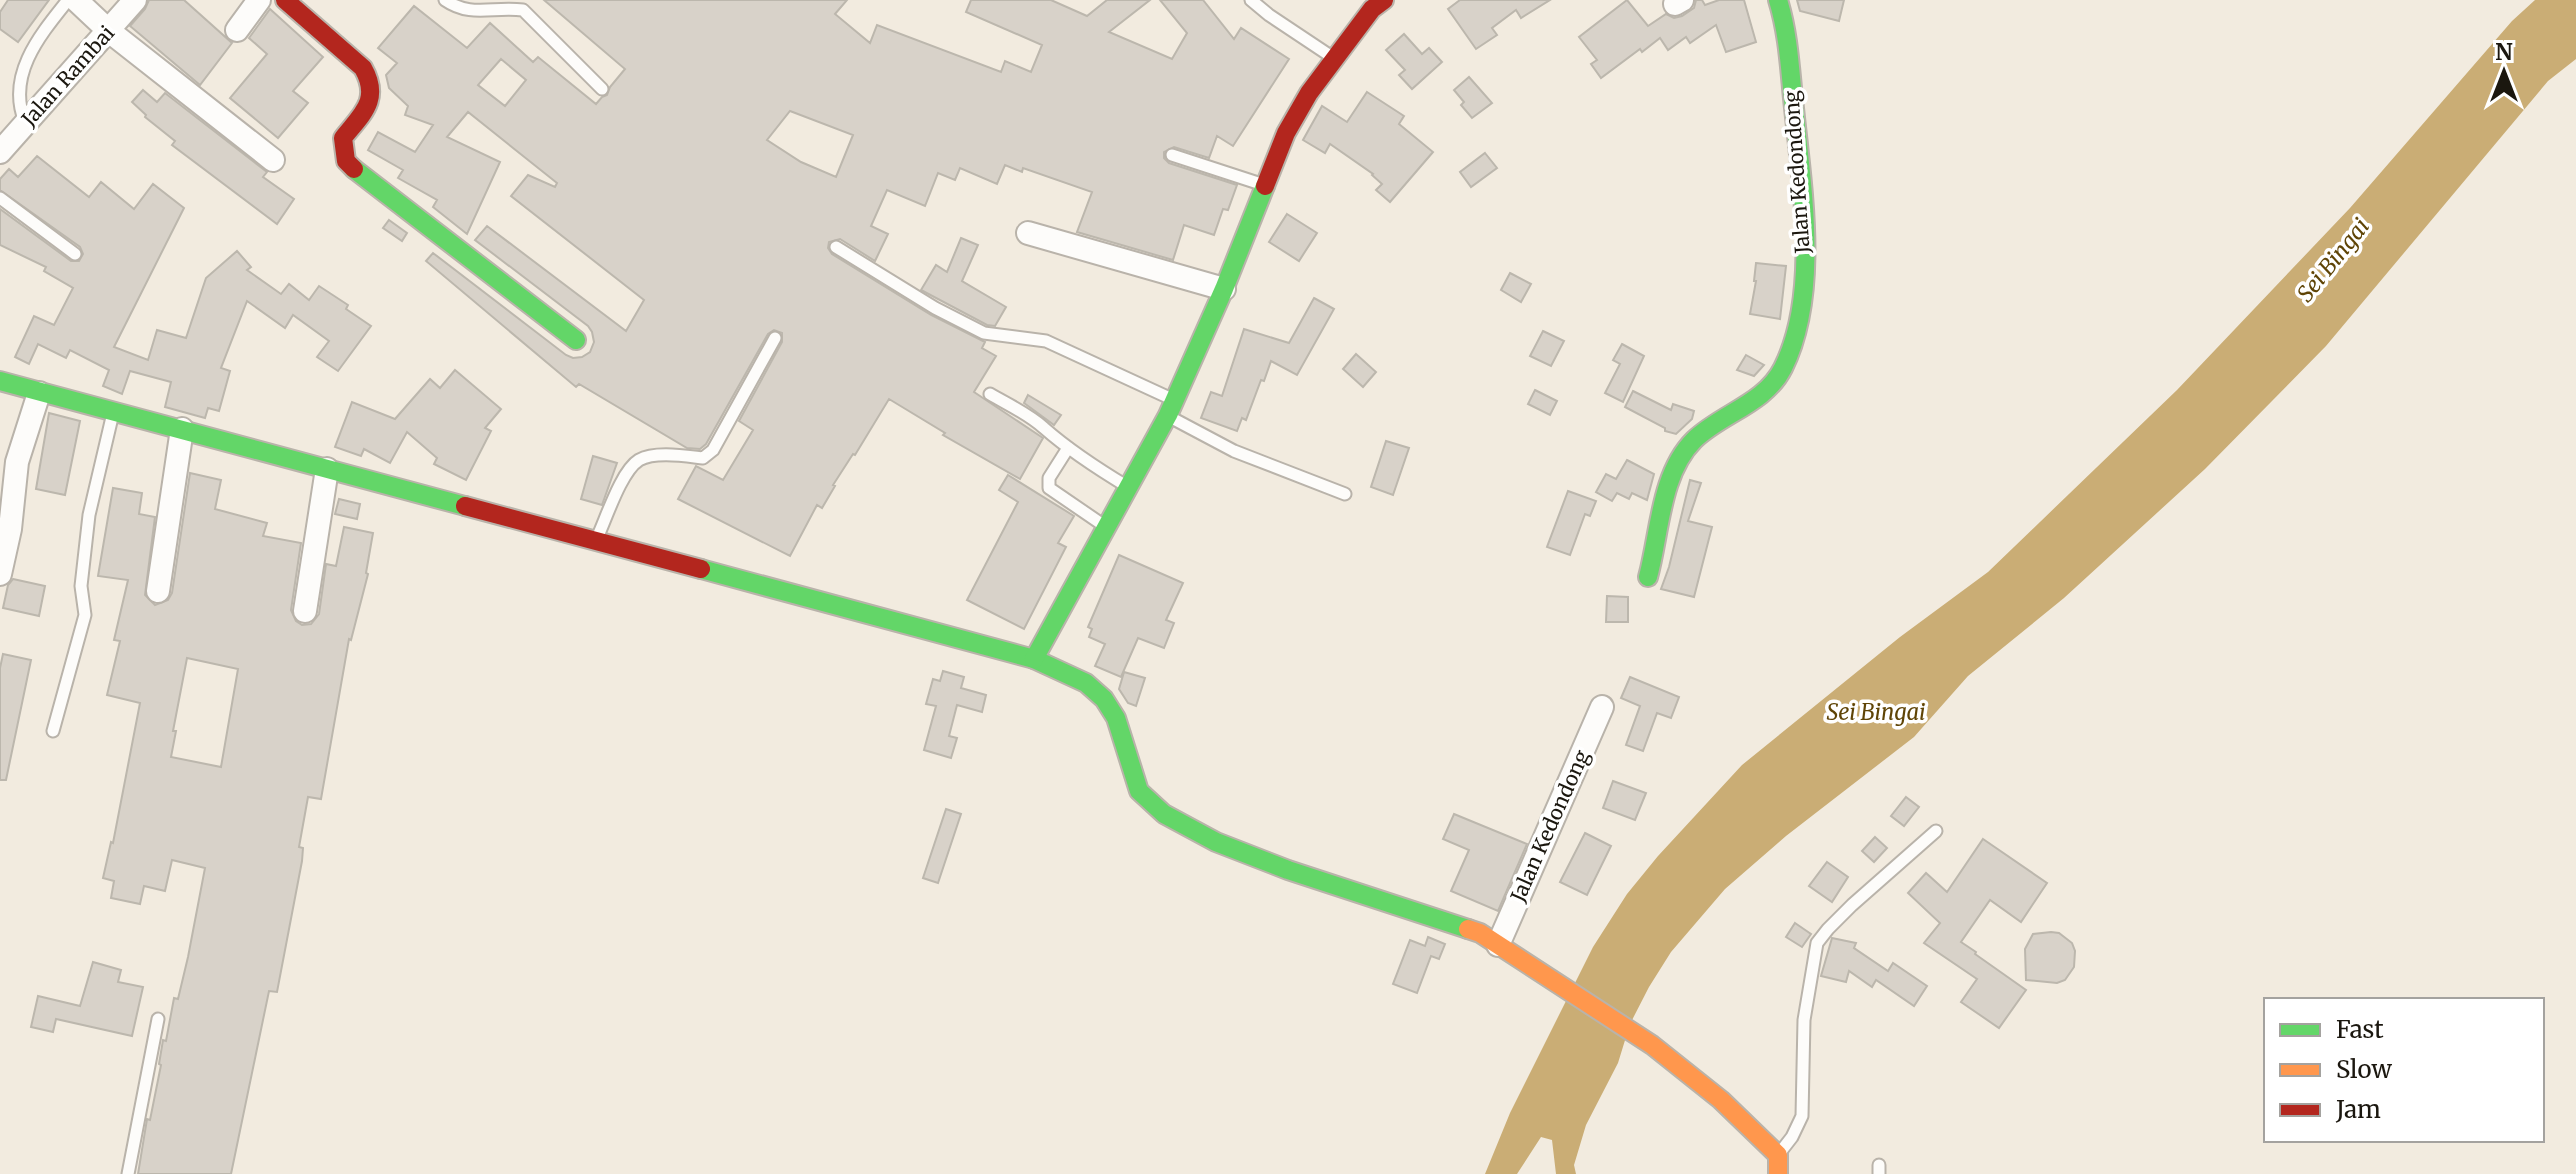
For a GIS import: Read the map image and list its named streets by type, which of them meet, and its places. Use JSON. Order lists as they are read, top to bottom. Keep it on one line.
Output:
{"streets":{"street":["Jalan Rambai","Jalan Kedondong"]},"water":["Sei Bingai"],"legend":["Fast","Slow","Jam"],"north":"top"}
